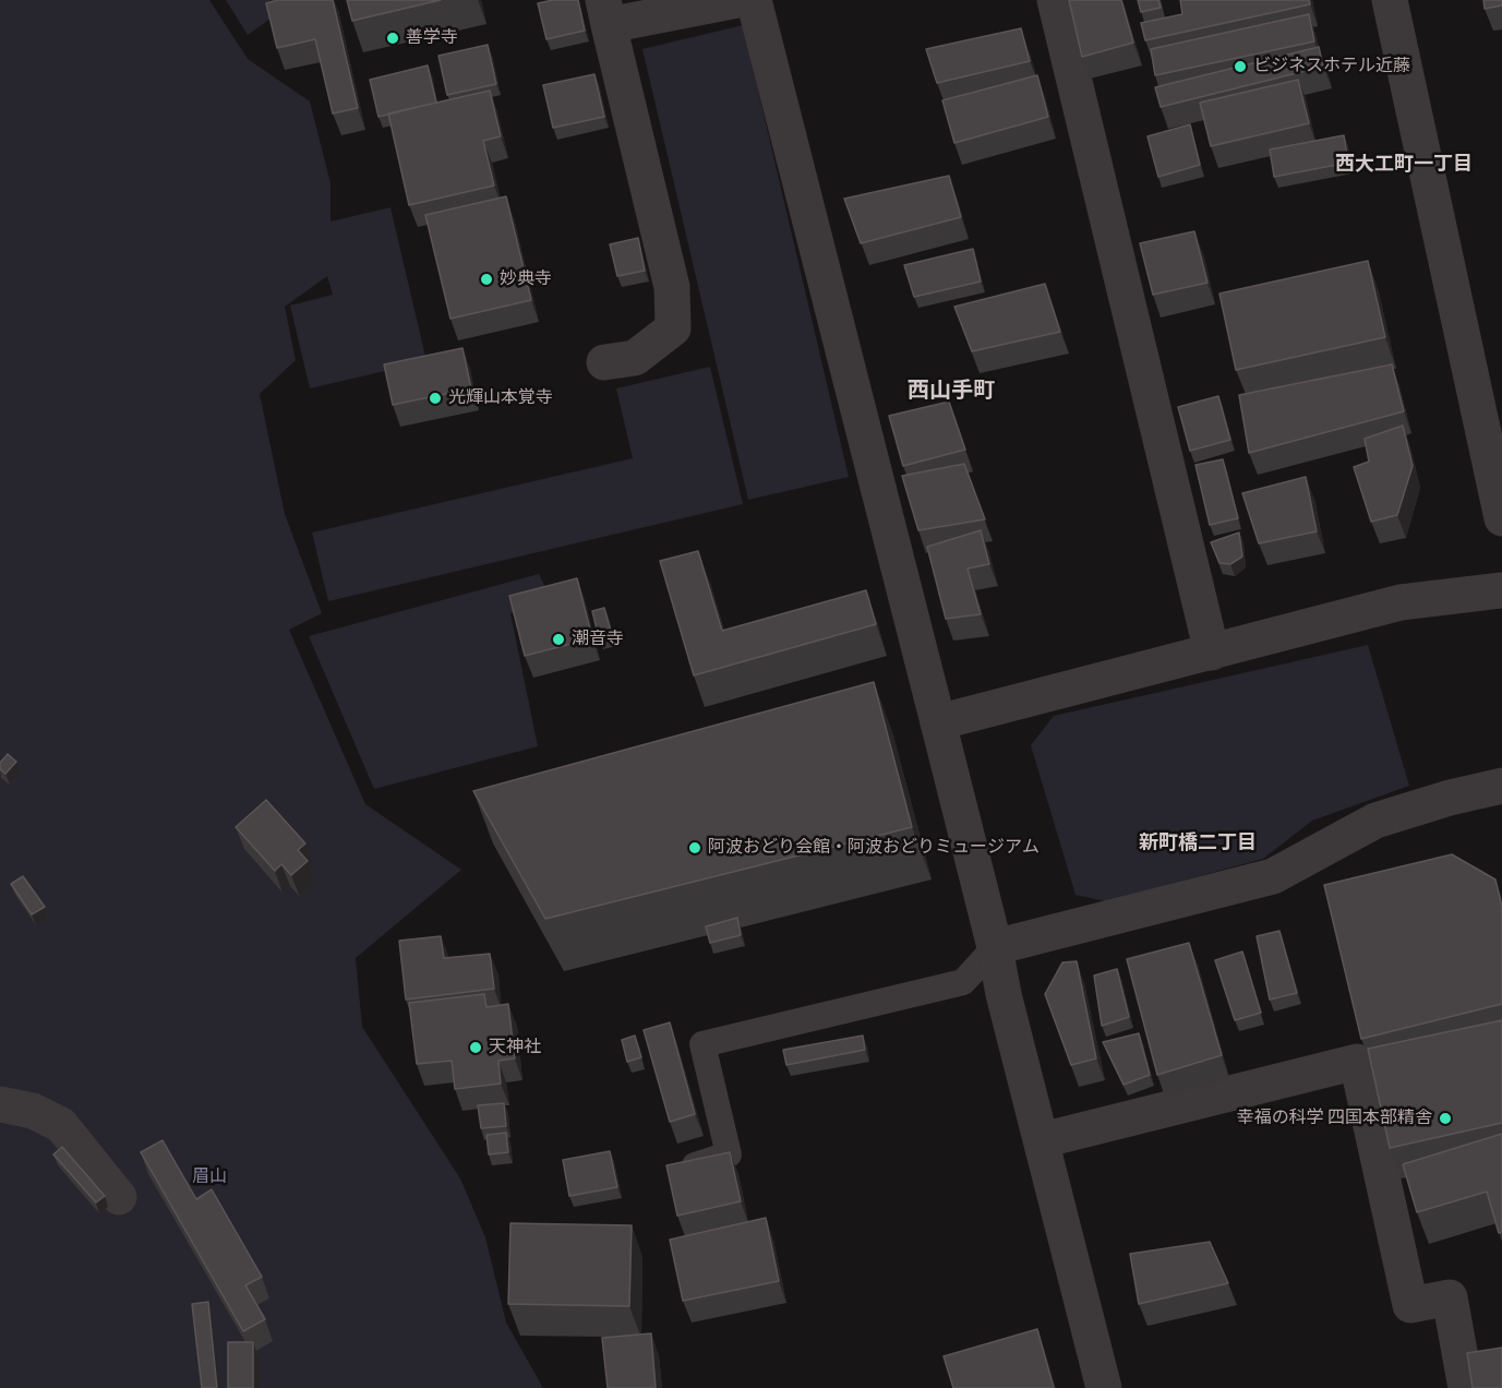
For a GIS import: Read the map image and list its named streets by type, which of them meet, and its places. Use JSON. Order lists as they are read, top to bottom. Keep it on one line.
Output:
{"districts":["西大工町一丁目","西山手町","新町橋二丁目"],"parks":["眉山"],"places":["善学寺","ビジネスホテル近藤","妙典寺","光輝山本覚寺","潮音寺","阿波おどり会館・阿波おどりミュージアム","天神社","幸福の科学 四国本部精舎"]}
